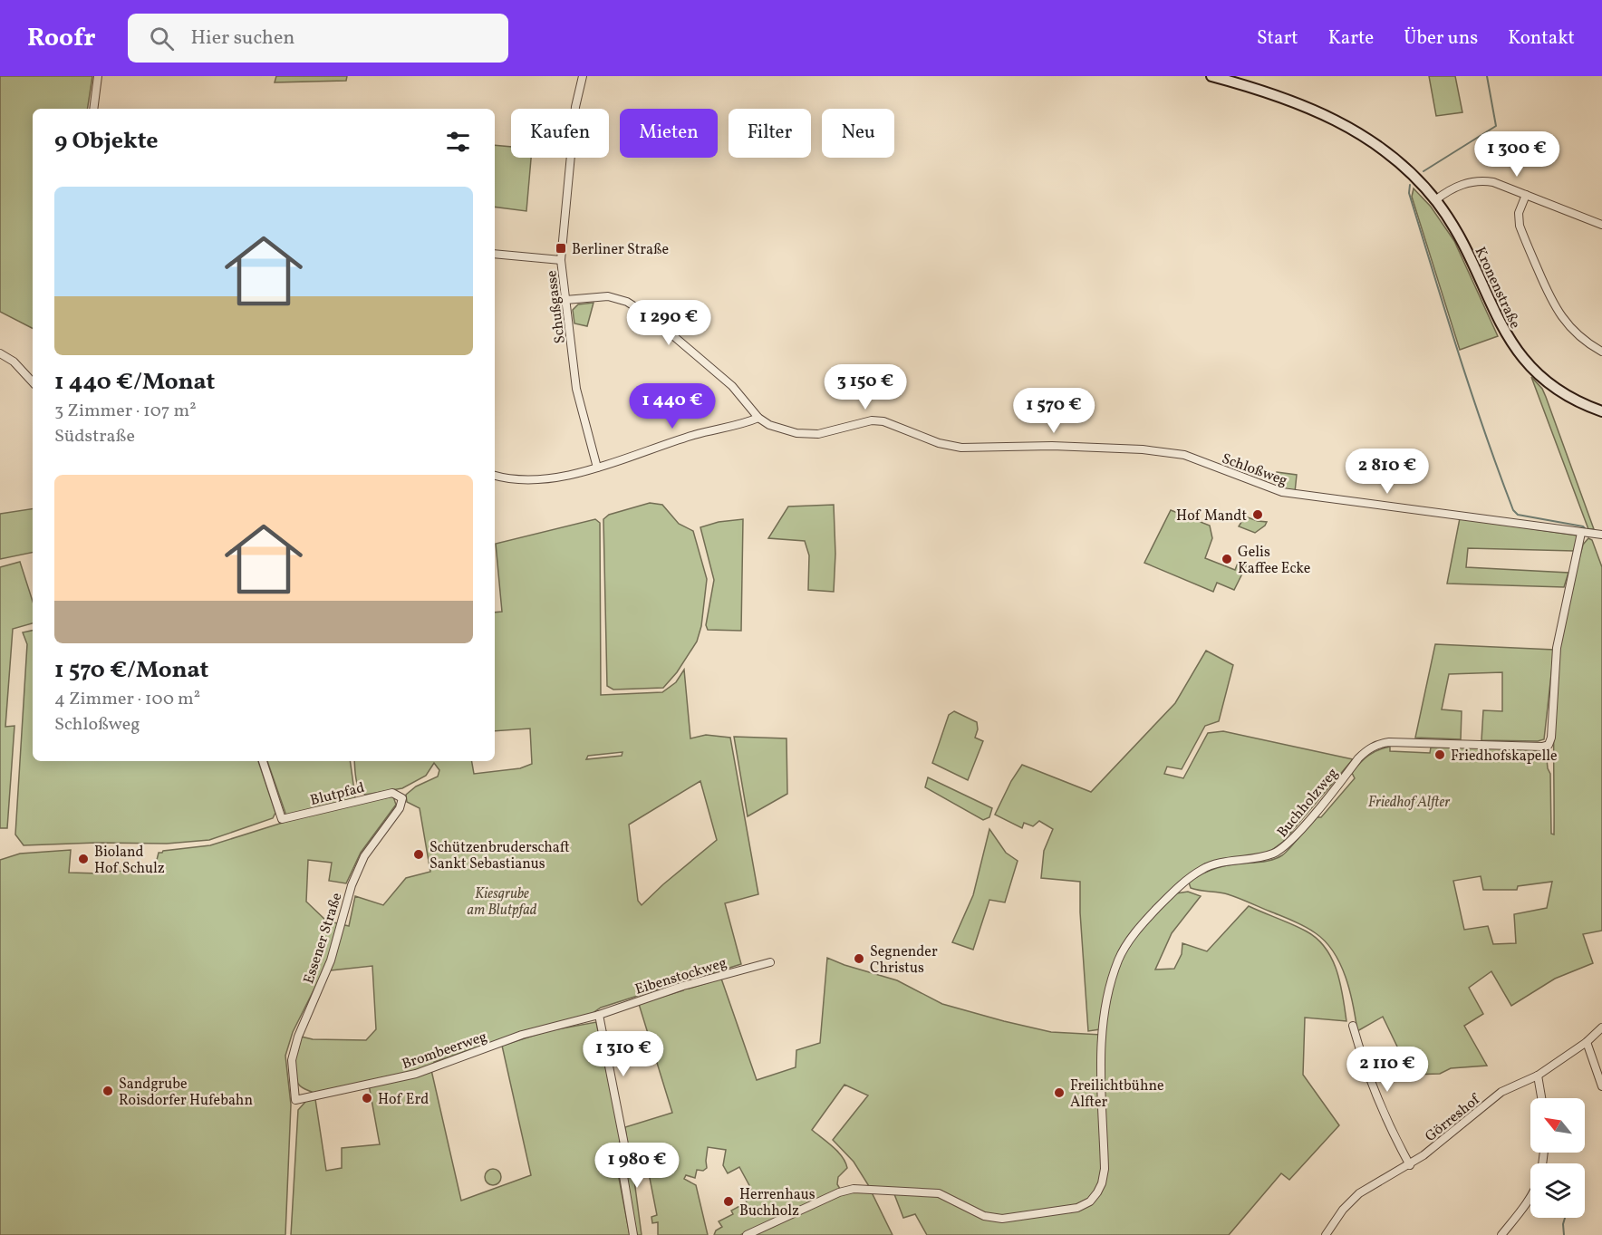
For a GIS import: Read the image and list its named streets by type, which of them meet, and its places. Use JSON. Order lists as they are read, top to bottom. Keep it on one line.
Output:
{"streets":{"street":["Kronenstraße","Schußgasse","Schloßweg","Blutpfad","Buchholzweg","Essener Straße","Eibenstockweg","Brombeerweg","Görreshof"]},"crossings":[["Schloßweg","Buchholzweg"],["Blutpfad","Essener Straße"],["Essener Straße","Brombeerweg"],["Eibenstockweg","Brombeerweg"]],"parks":["Friedhof Alfter","Kiesgrube am Blutpfad"],"places":{"transit":["Berliner Straße"],"other":["Hof Mandt","Gelis Kaffee Ecke","Friedhofskapelle","Schützenbruderschaft Sankt Sebastianus","Bioland Hof Schulz","Segnender Christus","Sandgrube Roisdorfer Hufebahn","Freilichtbühne Alfter","Hof Erd","Herrenhaus Buchholz"]},"north":"top left","page":{"header":"Roofr","search":"Hier suchen","nav":["Start","Karte","Über uns","Kontakt"],"chip":["Kaufen","Mieten","Filter","Neu"],"heading":"9 Objekte","price":["1 300 €","1 290 €","3 150 €","1 440 €","1 570 €","2 810 €","1 310 €","2 110 €","1 980 €"],"list":[{"name":"1 440 €/Monat","note":"3 Zimmer · 107 m² · Südstraße"},{"name":"1 570 €/Monat","note":"4 Zimmer · 100 m² · Schloßweg"}]}}
